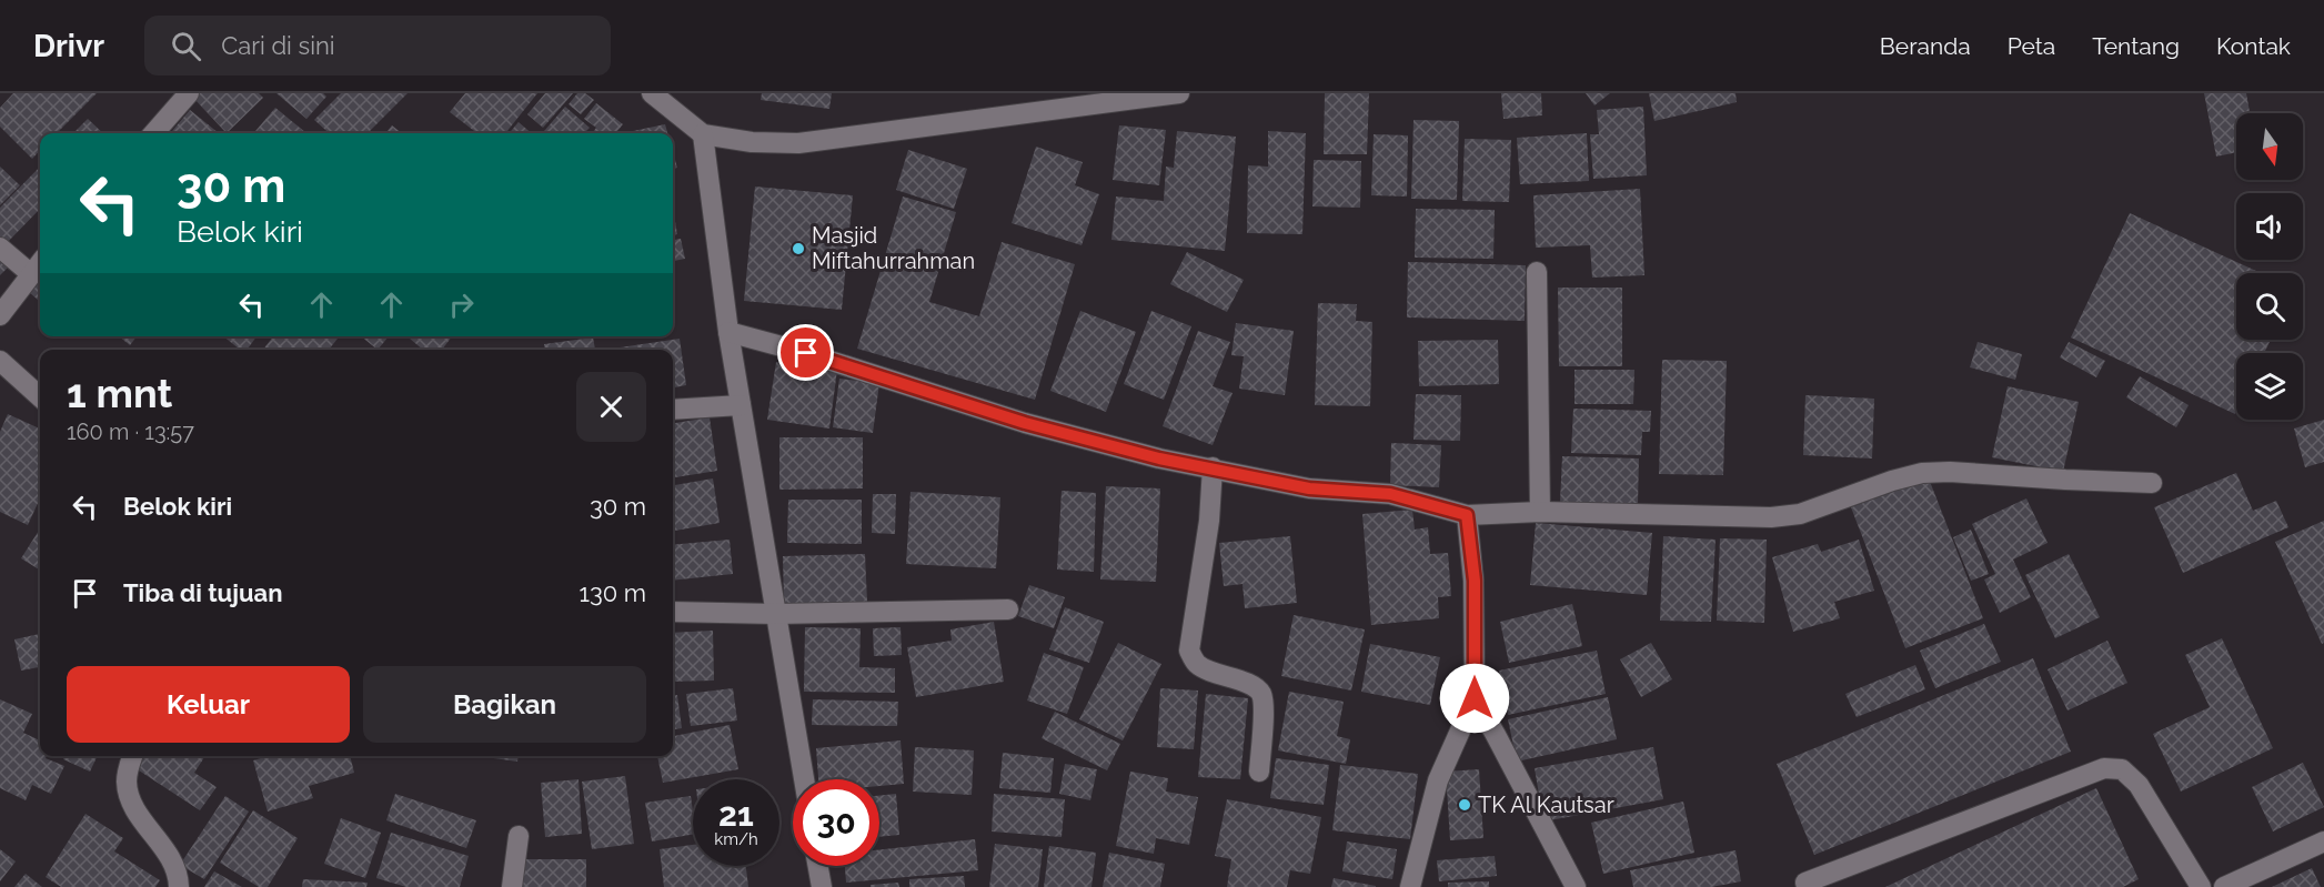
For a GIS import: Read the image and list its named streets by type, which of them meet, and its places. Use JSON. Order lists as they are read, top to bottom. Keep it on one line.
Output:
{"places":["Masjid Miftahurrahman","TK Al Kautsar"],"north":"bottom","page":{"header":"Drivr","search":"Cari di sini","nav":["Beranda","Peta","Tentang","Kontak"],"turn":["30 m","Belok kiri"],"heading":["1 mnt","160 m · 13:57"],"list":[{"name":"Belok kiri","value":"30 m"},{"name":"Tiba di tujuan","value":"130 m"}],"buttons":["Keluar","Bagikan"],"speed":"21 km/h","limit":"30"}}
